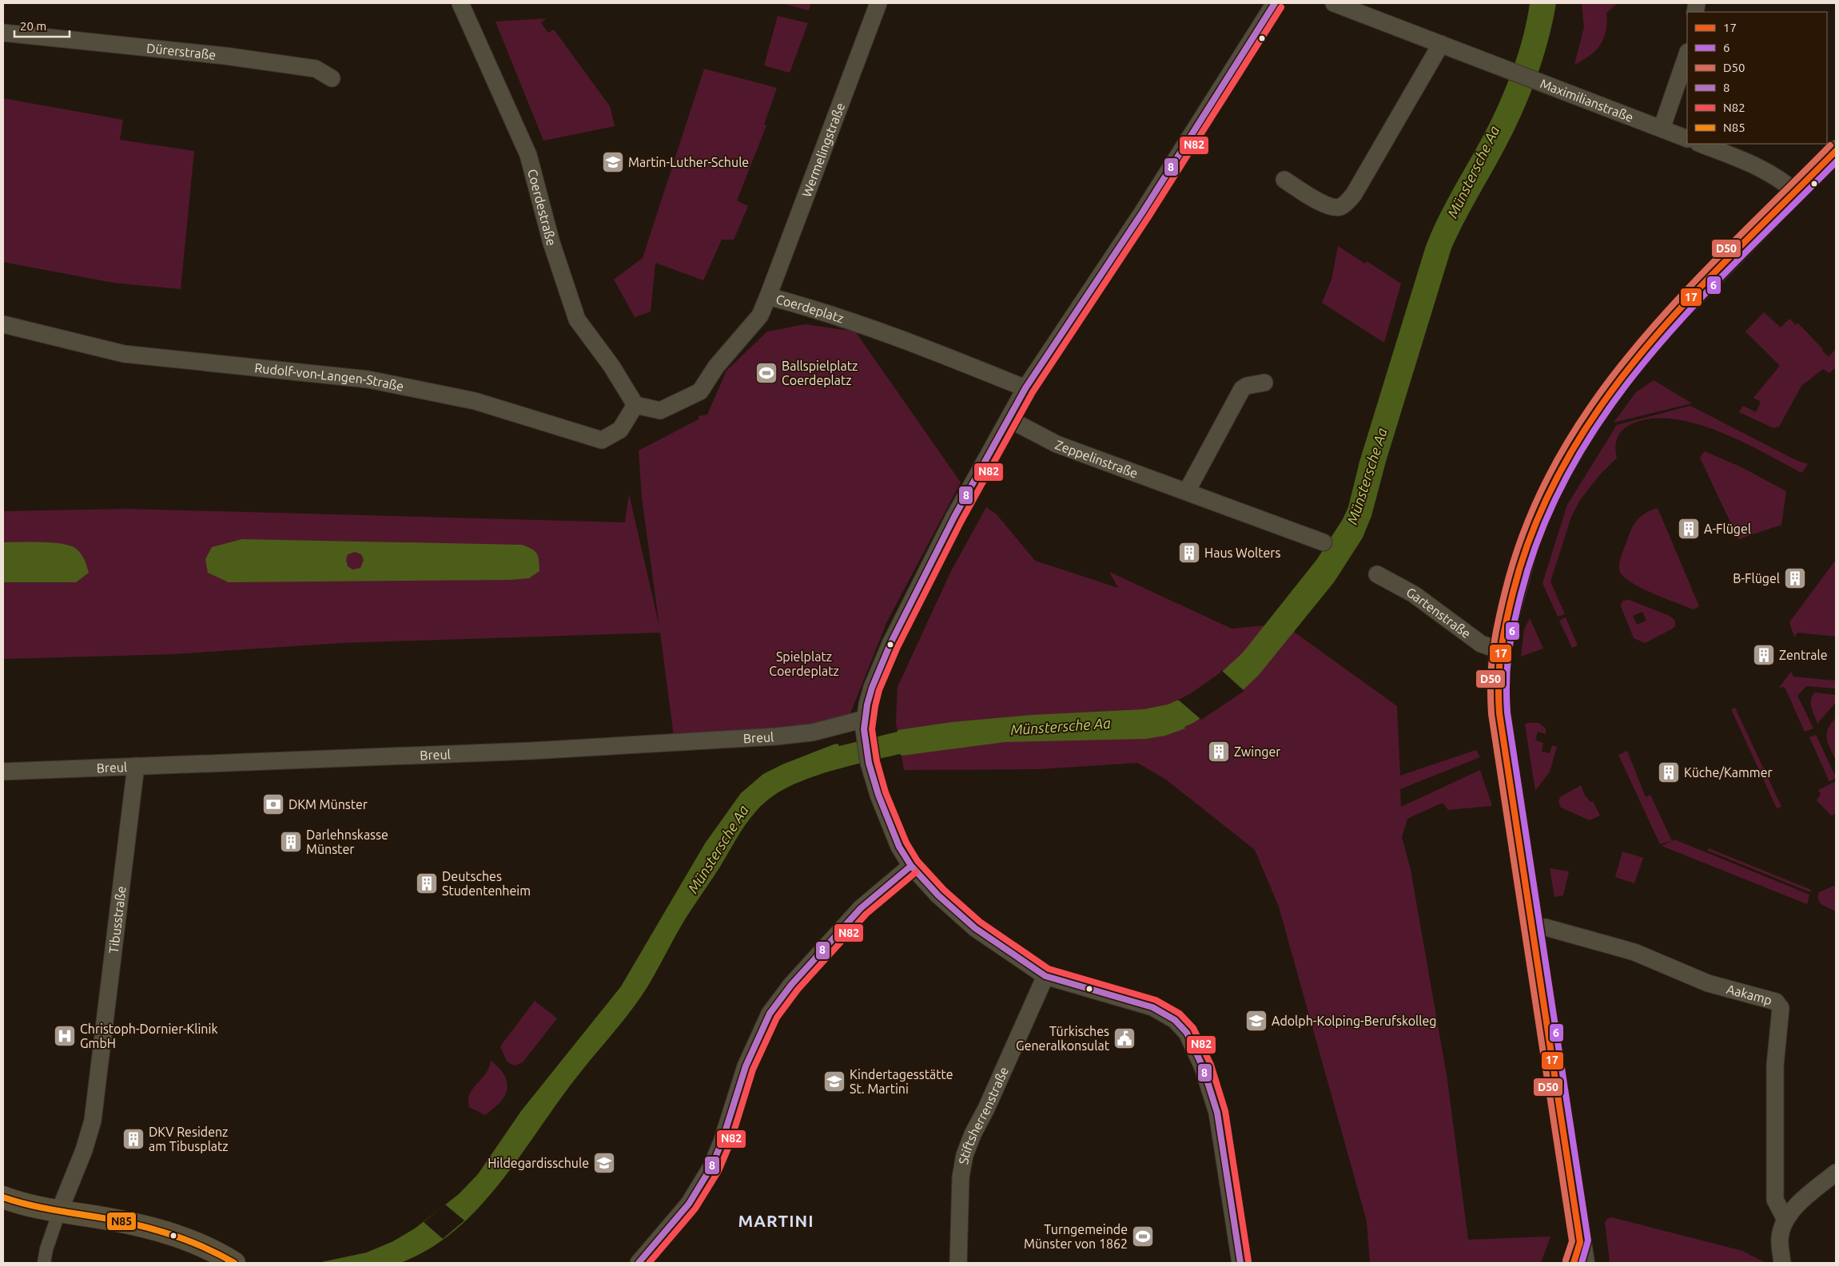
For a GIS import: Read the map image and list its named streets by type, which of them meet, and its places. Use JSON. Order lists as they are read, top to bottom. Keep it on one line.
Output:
{"streets":{"street":["Dürerstraße","Maximilianstraße","Wermelingstraße","Coerdestraße","Coerdeplatz","Rudolf-von-Langen-Straße","Zeppelinstraße","Gartenstraße","Breul","Tibusstraße","Aakamp","Stiftsherrenstraße"]},"crossings":[["Wermelingstraße","Coerdeplatz"],["Coerdestraße","Coerdeplatz"],["Coerdestraße","Rudolf-von-Langen-Straße"],["Coerdeplatz","Rudolf-von-Langen-Straße"],["Breul","Tibusstraße"]],"districts":["MARTINI"],"water":["Münstersche Aa"],"parks":["Spielplatz Coerdeplatz"],"places":{"school or university":["Martin-Luther-Schule","Adolph-Kolping-Berufskolleg","Kindertagesstätte St. Martini","Hildegardisschule"],"sports":["Ballspielplatz Coerdeplatz","Turngemeinde Münster von 1862"],"building":["A-Flügel","Haus Wolters","B-Flügel","Zentrale","Zwinger","Küche/Kammer","Darlehnskasse Münster","Deutsches Studentenheim","DKV Residenz am Tibusplatz"],"bank":["DKM Münster"],"hospital":["Christoph-Dornier-Klinik GmbH"],"public building":["Türkisches Generalkonsulat"]},"lines":["transit line 8","transit line N82","transit line D50","transit line 17","transit line 6","transit line N85"],"legend":["17","6","D50","8","N82","N85"],"scale_bar":"20 m"}
